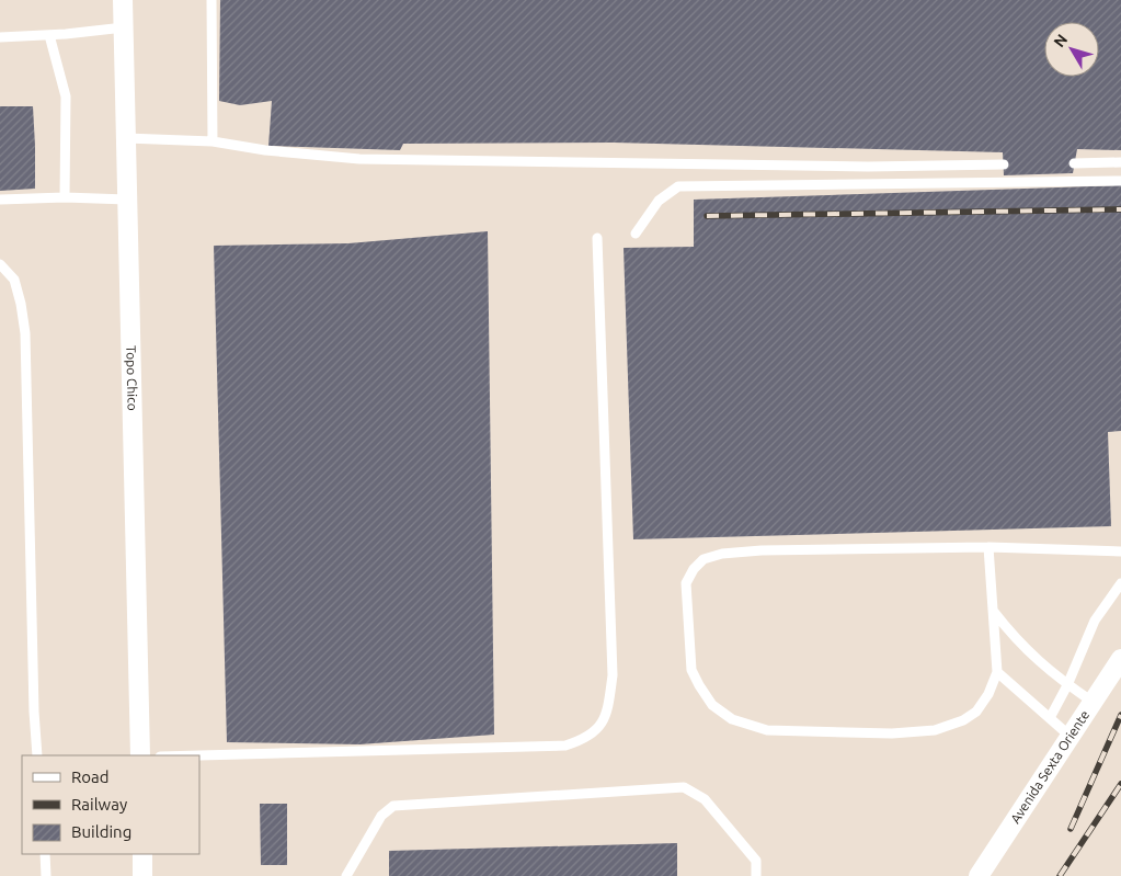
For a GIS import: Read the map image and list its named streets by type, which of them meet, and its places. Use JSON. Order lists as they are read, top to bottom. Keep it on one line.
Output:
{"streets":{"street":["Topo Chico","Avenida Sexta Oriente"]},"legend":["Road","Railway","Building"],"north":"top left"}
